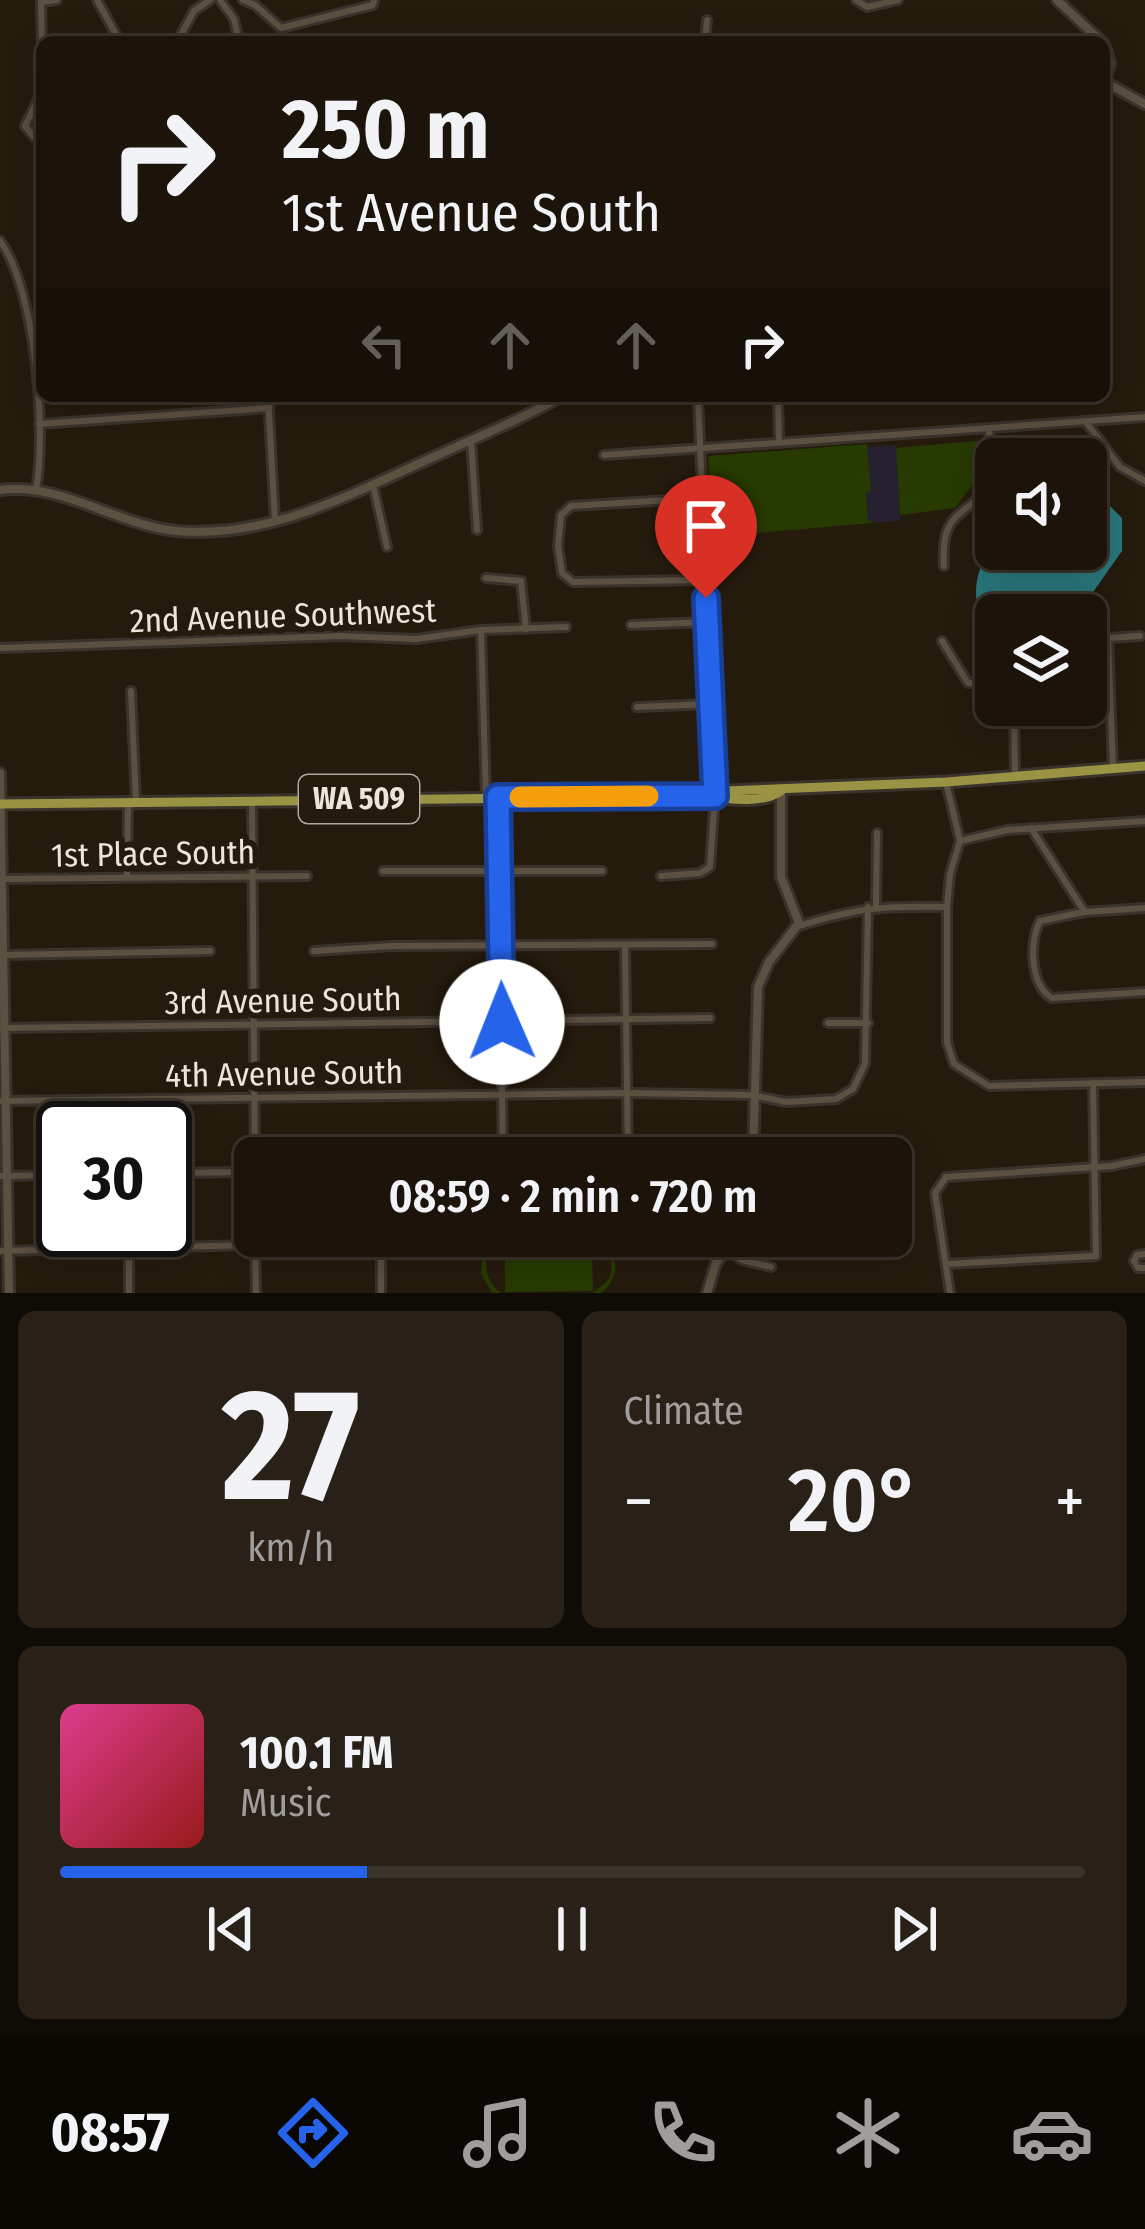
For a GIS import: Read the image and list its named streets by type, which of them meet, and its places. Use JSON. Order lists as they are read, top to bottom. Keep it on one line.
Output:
{"streets":{"main road":["WA 509"],"street":["2nd Avenue Southwest","1st Place South","3rd Avenue South","4th Avenue South"]},"page":{"turn":["250 m","1st Avenue South"],"limit":"30","trip":"08:59 · 2 min · 720 m","tile":[["27","km/h"],"Climate"],"heat":["−","20°","+"],"song":["100.1 FM","Music"],"tabs":"08:57"}}
